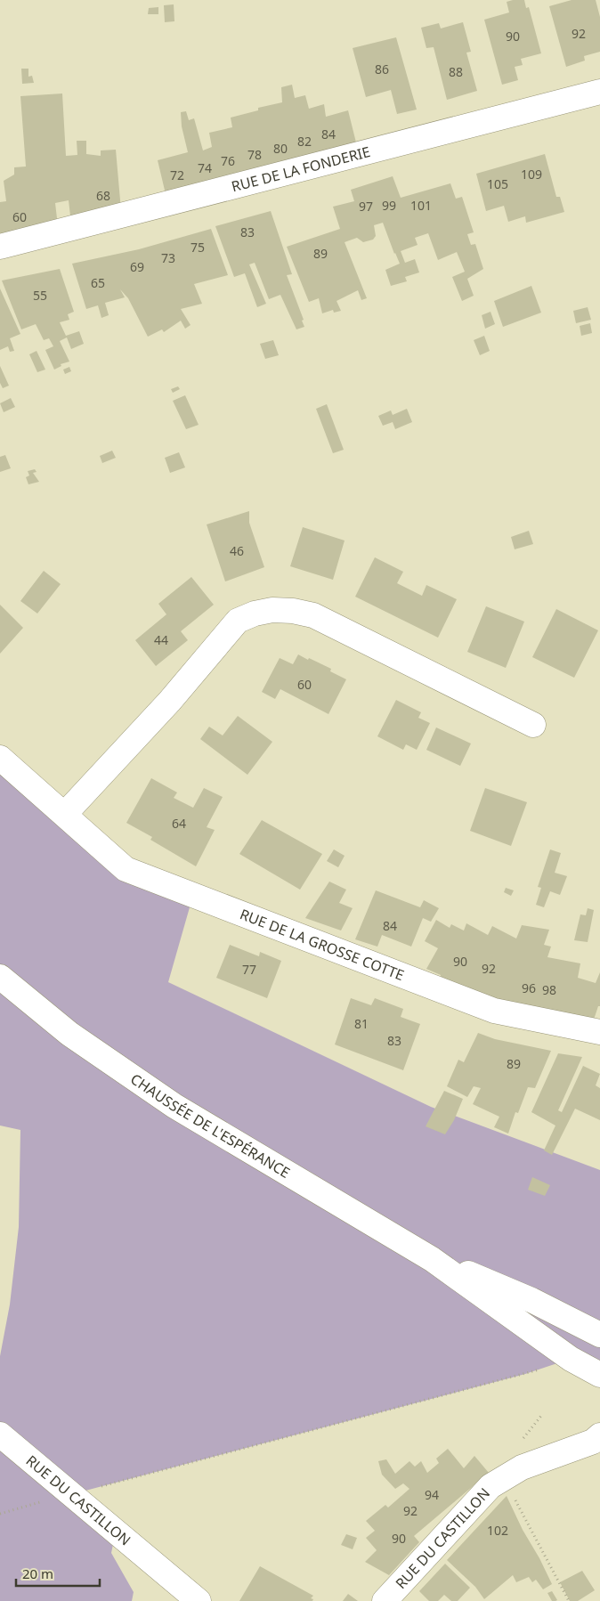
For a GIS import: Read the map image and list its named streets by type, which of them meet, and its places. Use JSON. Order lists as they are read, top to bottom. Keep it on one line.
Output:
{"streets":{"street":["RUE DE LA FONDERIE","RUE DE LA GROSSE COTTE","CHAUSSÉE DE L'ESPÉRANCE","RUE DU CASTILLON"]},"house_numbers":["92","90","86","88","84","82","80","78","76","74","109","72","105","68","99","101","97","60","83","75","89","73","69","65","55","46","44","60","64","84","90","92","77","96","98","81","83","89","94","92","102","90"],"scale_bar":"20 m"}
